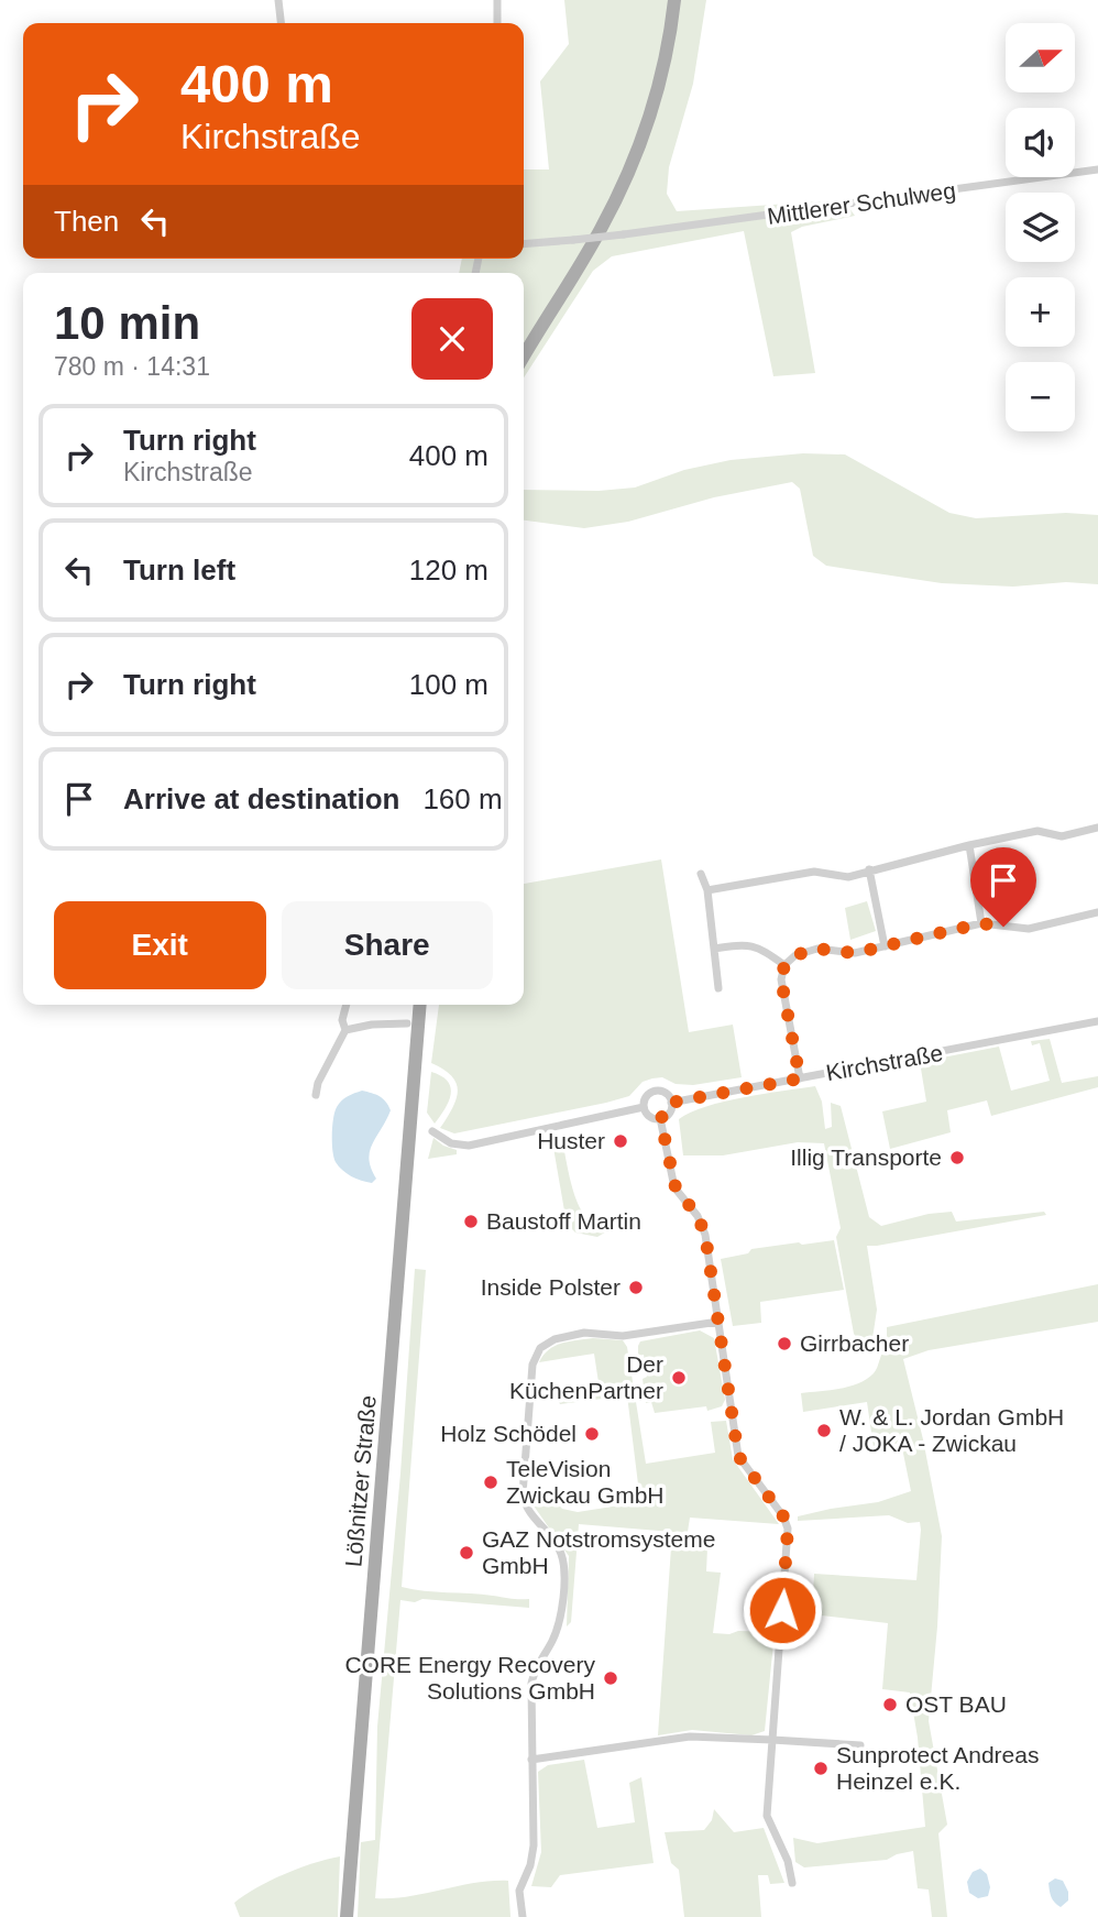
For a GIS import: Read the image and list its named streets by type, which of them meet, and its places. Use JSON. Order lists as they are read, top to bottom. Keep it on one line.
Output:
{"streets":{"main road":["Lößnitzer Straße"],"street":["Mittlerer Schulweg","Kirchstraße"]},"places":["Huster","Illig Transporte","Baustoff Martin","Inside Polster","Girrbacher","Der KüchenPartner","W. & L. Jordan GmbH / JOKA - Zwickau","Holz Schödel","TeleVision Zwickau GmbH","GAZ Notstromsysteme GmbH","CORE Energy Recovery Solutions GmbH","OST BAU","Sunprotect Andreas Heinzel e.K."],"north":"right","page":{"map_buttons":["+","−"],"turn":["400 m","Kirchstraße"],"then":"Then","heading":["10 min","780 m · 14:31"],"list":[{"name":"Turn right","note":"Kirchstraße","value":"400 m"},{"name":"Turn left","value":"120 m"},{"name":"Turn right","value":"100 m"},{"name":"Arrive at destination","value":"160 m"}],"buttons":["Exit","Share"]}}
